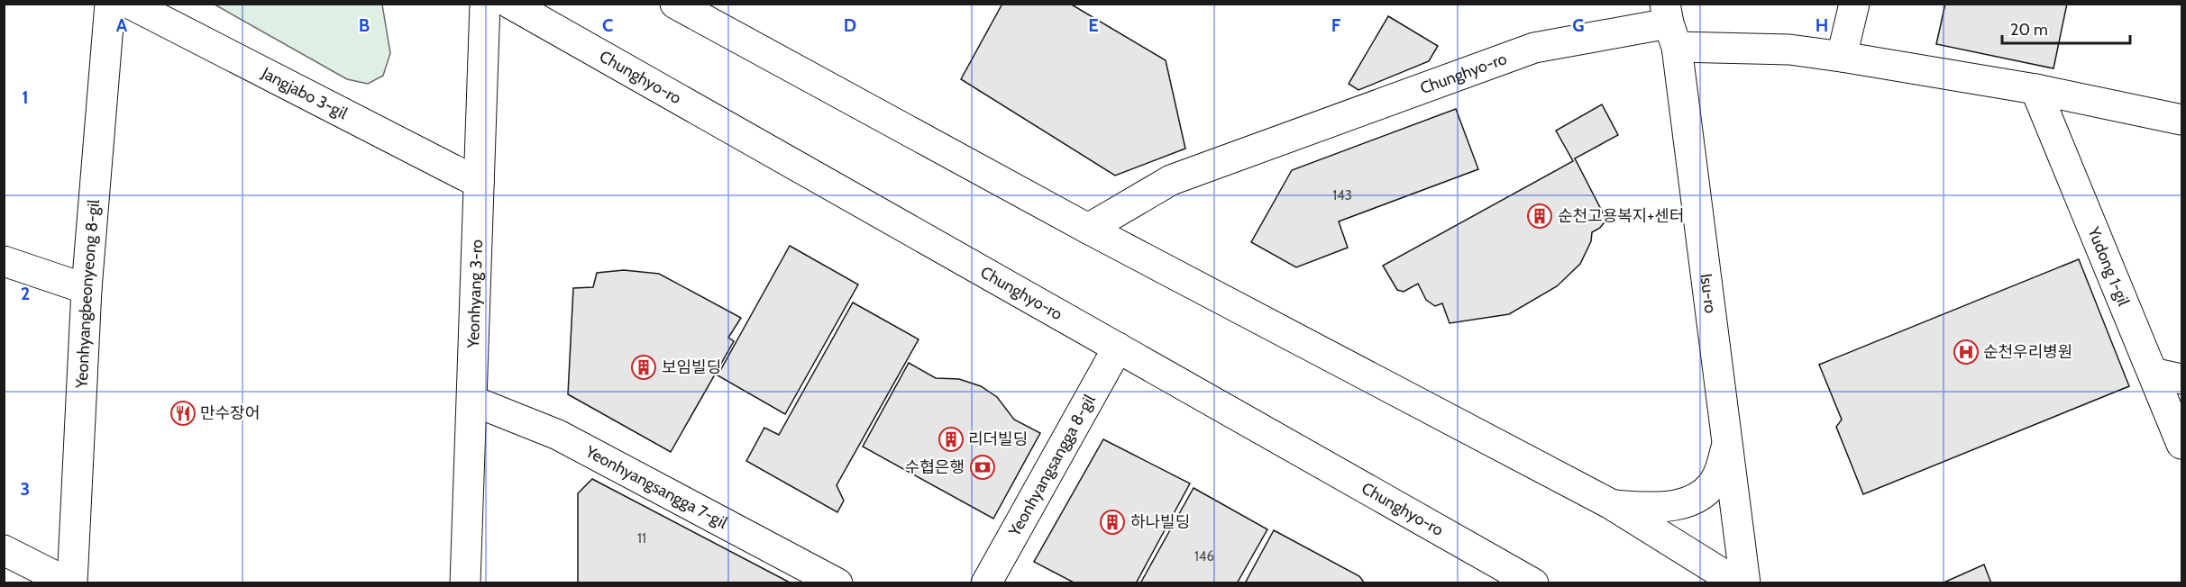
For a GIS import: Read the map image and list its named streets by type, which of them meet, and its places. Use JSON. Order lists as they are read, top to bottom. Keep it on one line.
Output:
{"streets":{"street":["Chunghyo-ro","Jangjabo 3-gil","Yudong 1-gil","Isu-ro","Yeonhyangbeonyeong 8-gil","Yeonhyang 3-ro","Yeonhyangsangga 8-gil","Yeonhyangsangga 7-gil"]},"crossings":[["Chunghyo-ro","Yudong 1-gil"],["Chunghyo-ro","Isu-ro"],["Chunghyo-ro","Yeonhyangsangga 8-gil"],["Jangjabo 3-gil","Yeonhyang 3-ro"],["Yeonhyang 3-ro","Yeonhyangsangga 7-gil"]],"places":{"building":["순천고용복지+센터","보임빌딩","리더빌딩","하나빌딩"],"hospital":["순천우리병원"],"restaurant":["만수장어"],"bank":["수협은행"]},"house_numbers":["143","11","146"],"scale_bar":"20 m","grid":{"columns":["A","B","C","D","E","F","G","H"],"rows":["1","2","3"]}}
